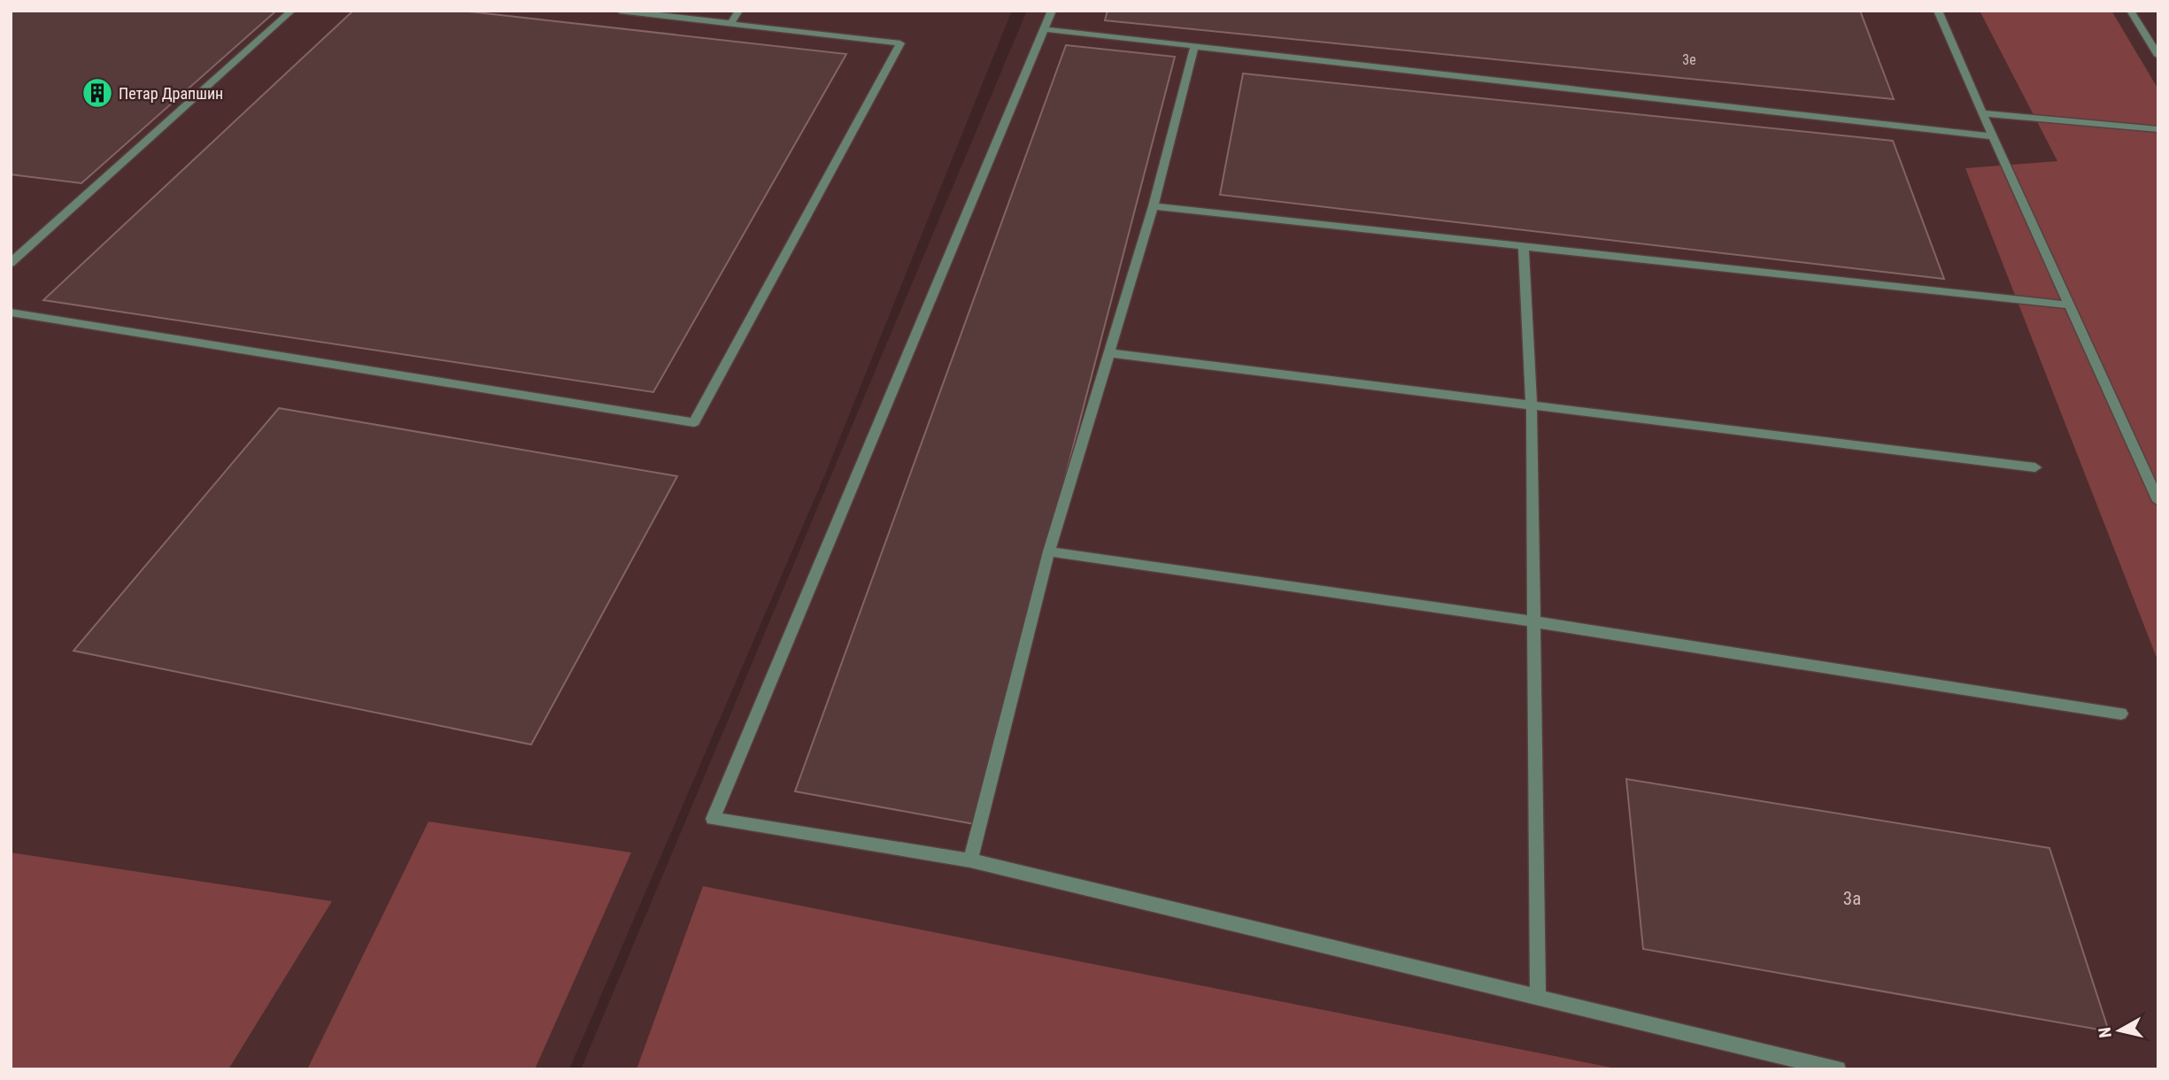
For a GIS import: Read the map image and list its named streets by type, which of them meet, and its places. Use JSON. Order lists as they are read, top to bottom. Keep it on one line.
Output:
{"places":{"building":["Петар Драпшин"]},"house_numbers":["3e","3a"],"north":"left"}
